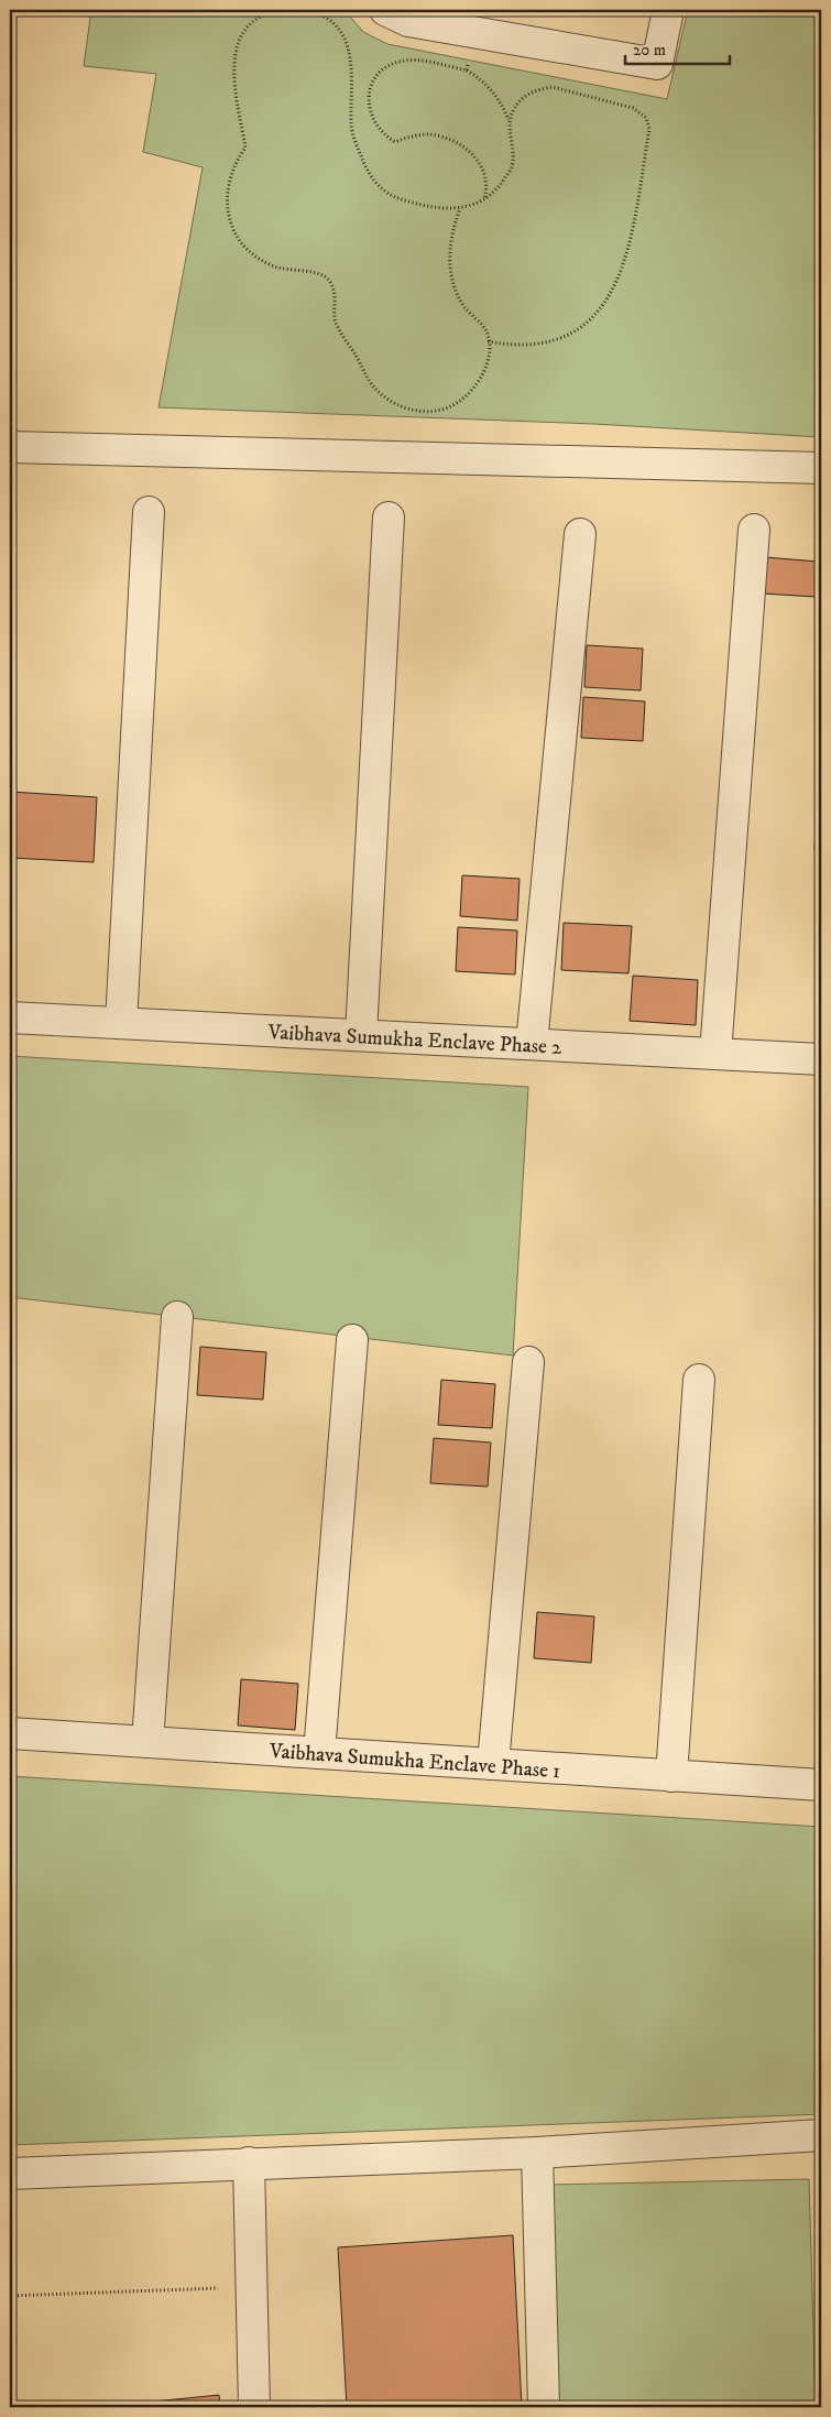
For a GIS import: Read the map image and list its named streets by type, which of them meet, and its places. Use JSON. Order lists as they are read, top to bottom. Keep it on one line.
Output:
{"streets":{"street":["Vaibhava Sumukha Enclave Phase 2","Vaibhava Sumukha Enclave Phase 1"]},"scale_bar":"20 m"}
